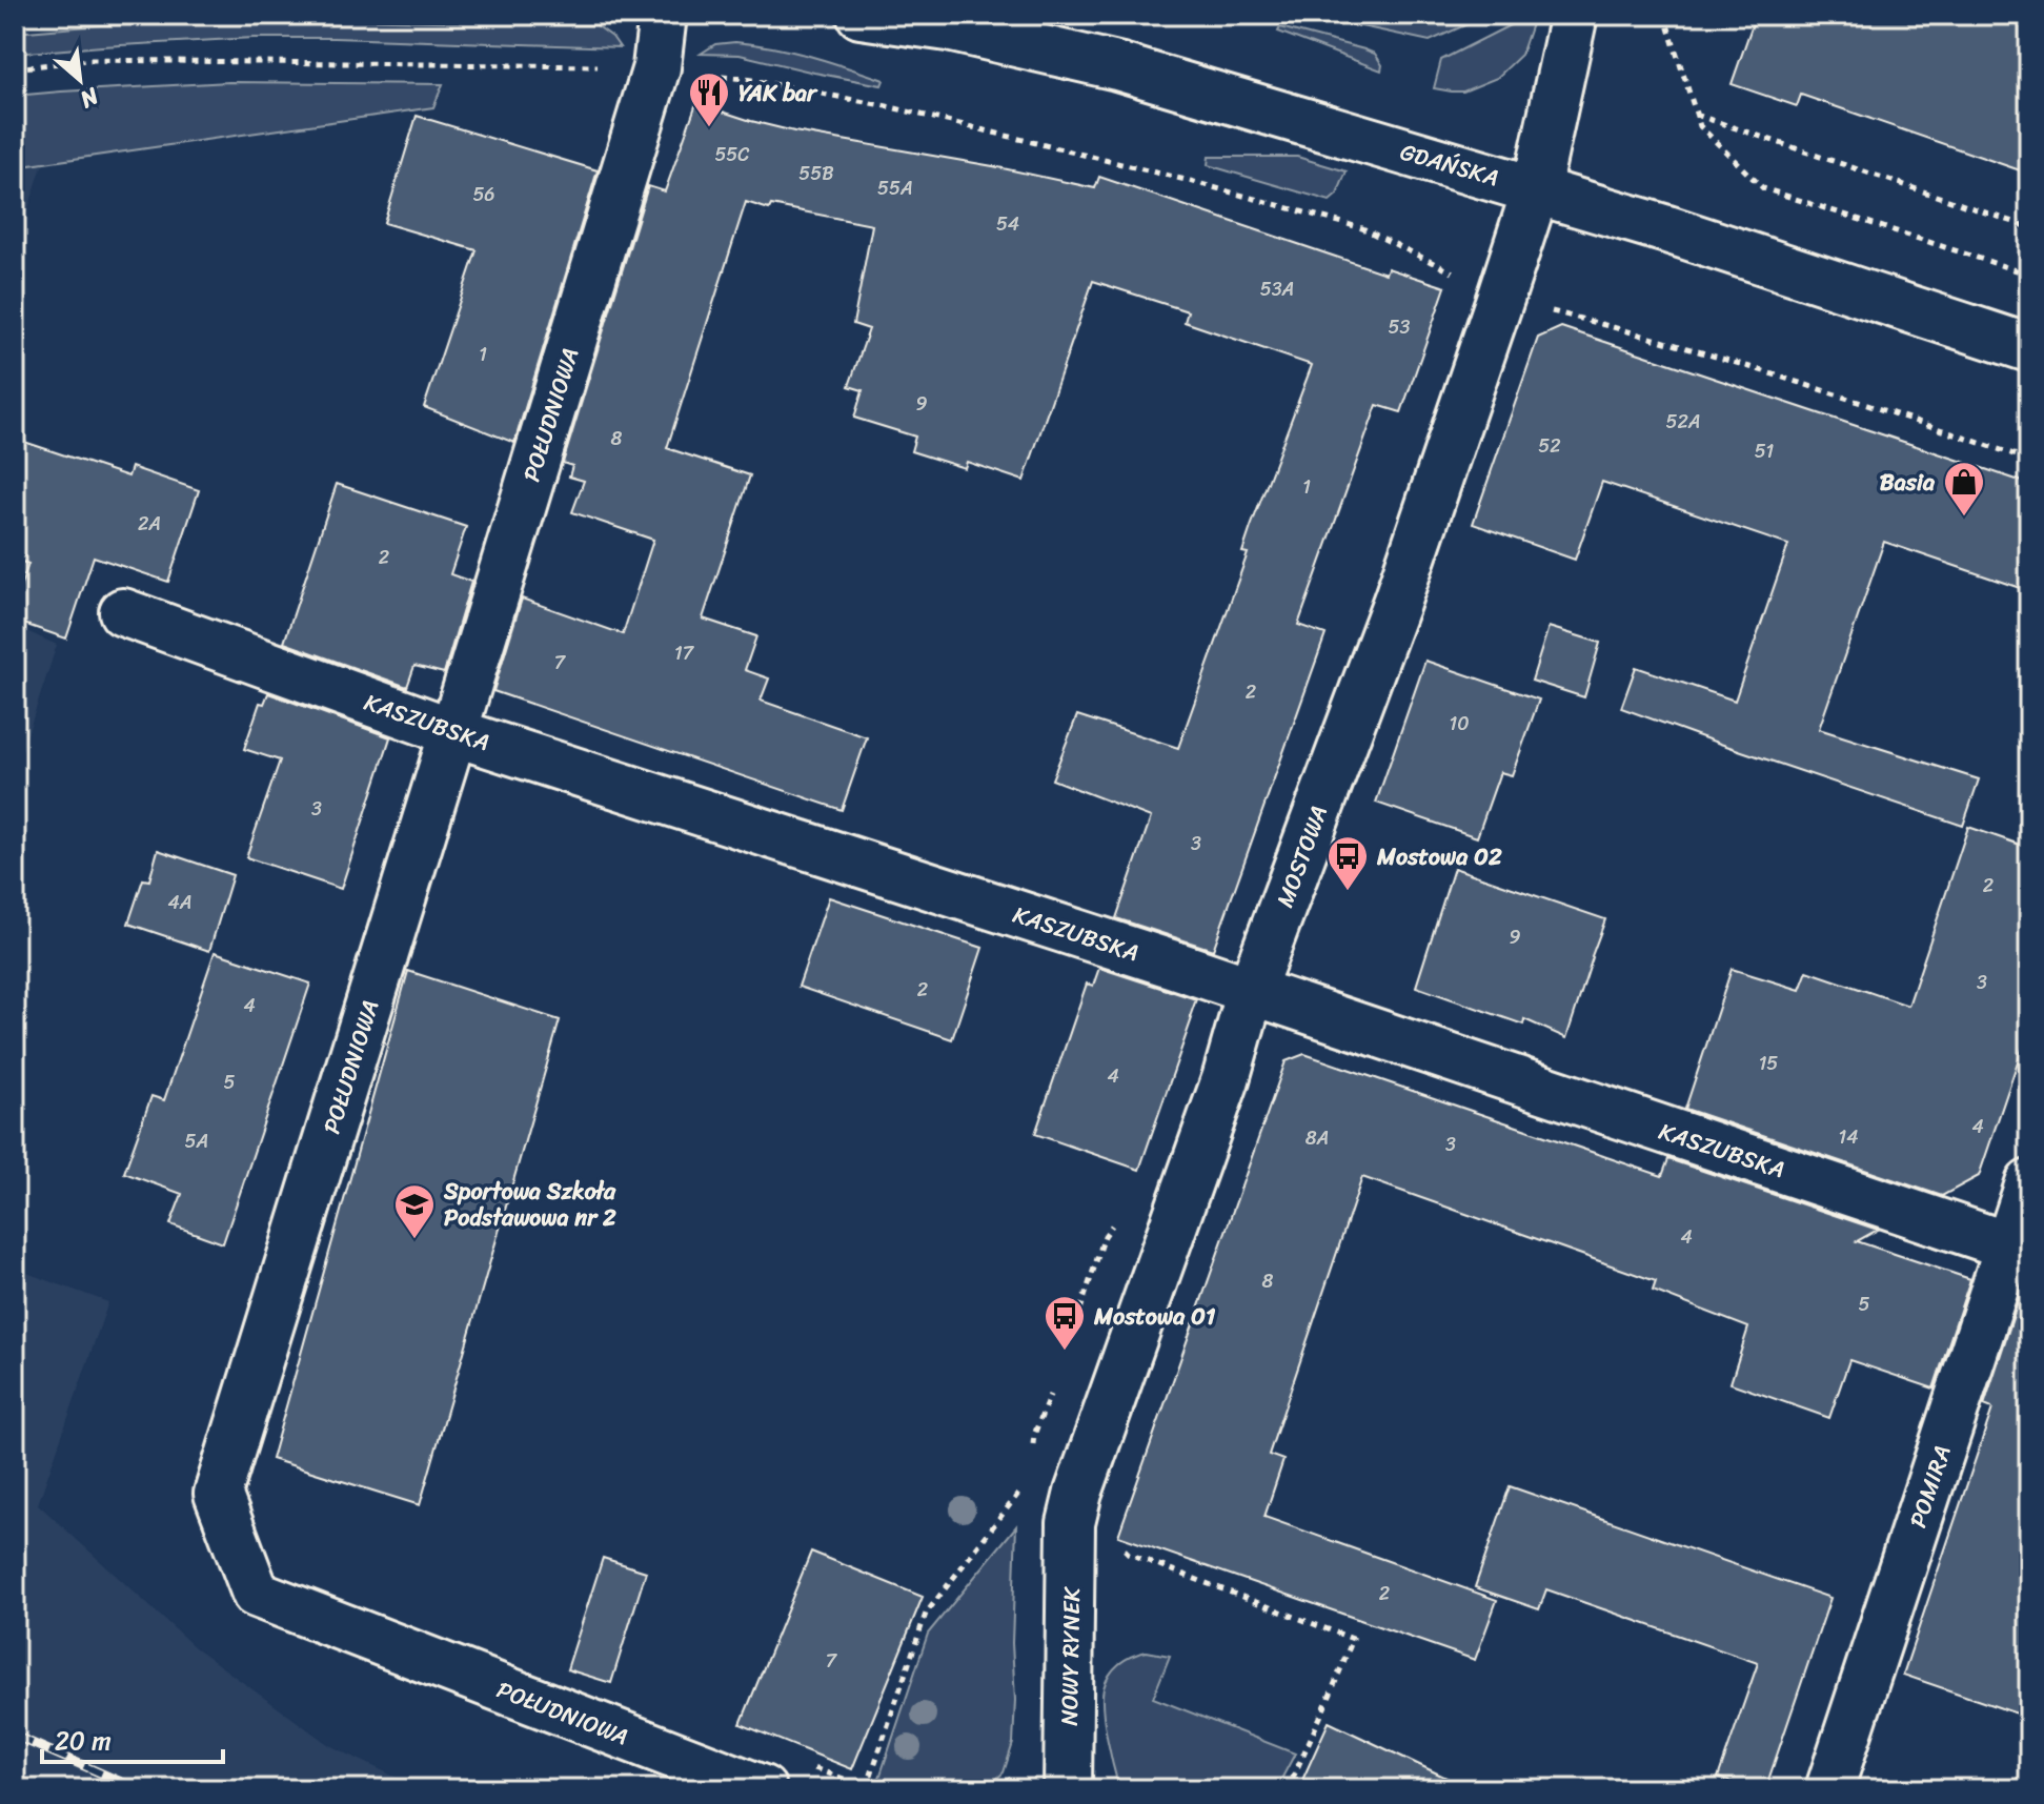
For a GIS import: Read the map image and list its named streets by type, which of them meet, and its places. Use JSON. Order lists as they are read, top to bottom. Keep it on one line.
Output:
{"streets":{"street":["GDAŃSKA","POŁUDNIOWA","KASZUBSKA","MOSTOWA","POMIRA","NOWY RYNEK"]},"crossings":[["GDAŃSKA","MOSTOWA"],["POŁUDNIOWA","KASZUBSKA"],["KASZUBSKA","MOSTOWA"],["KASZUBSKA","POMIRA"],["MOSTOWA","NOWY RYNEK"]],"places":{"restaurant":["YAK bar"],"shop":["Basia"],"bus stop":["Mostowa 02","Mostowa 01"],"school or university":["Sportowa Szkoła Podstawowa nr 2"]},"house_numbers":["55C","55B","55A","56","54","53A","53","1","9","52A","8","52","51","1","2A","2","17","7","2","10","3","3","2","4A","9","3","2","4","15","4","5","4","14","8A","5A","3","4","8","5","2","7"],"scale_bar":"20 m","north":"bottom right"}
